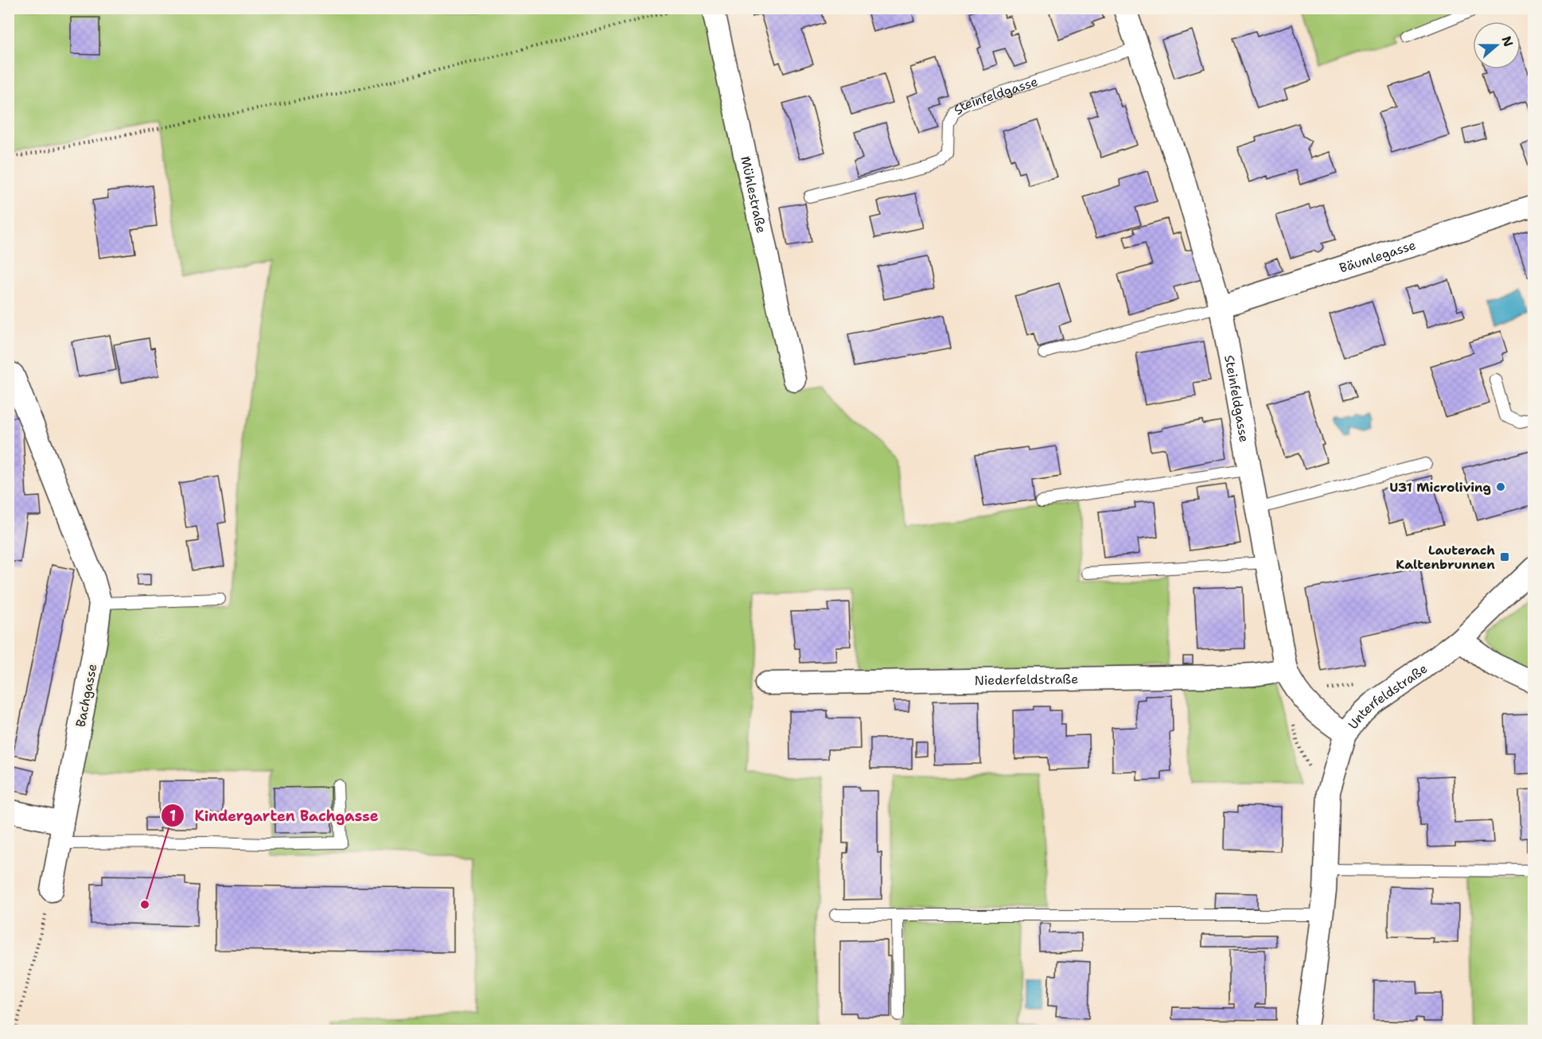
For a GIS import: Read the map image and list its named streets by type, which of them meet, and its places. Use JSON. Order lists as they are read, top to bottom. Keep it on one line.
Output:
{"streets":{"street":["Steinfeldgasse","Mühlestraße","Bäumlegasse","Niederfeldstraße","Bachgasse","Unterfeldstraße"]},"crossings":[["Steinfeldgasse","Bäumlegasse"],["Steinfeldgasse","Niederfeldstraße"],["Steinfeldgasse","Unterfeldstraße"]],"places":{"other":["U31 Microliving","Kindergarten Bachgasse"],"transit":["Lauterach Kaltenbrunnen"]},"north":"right"}
